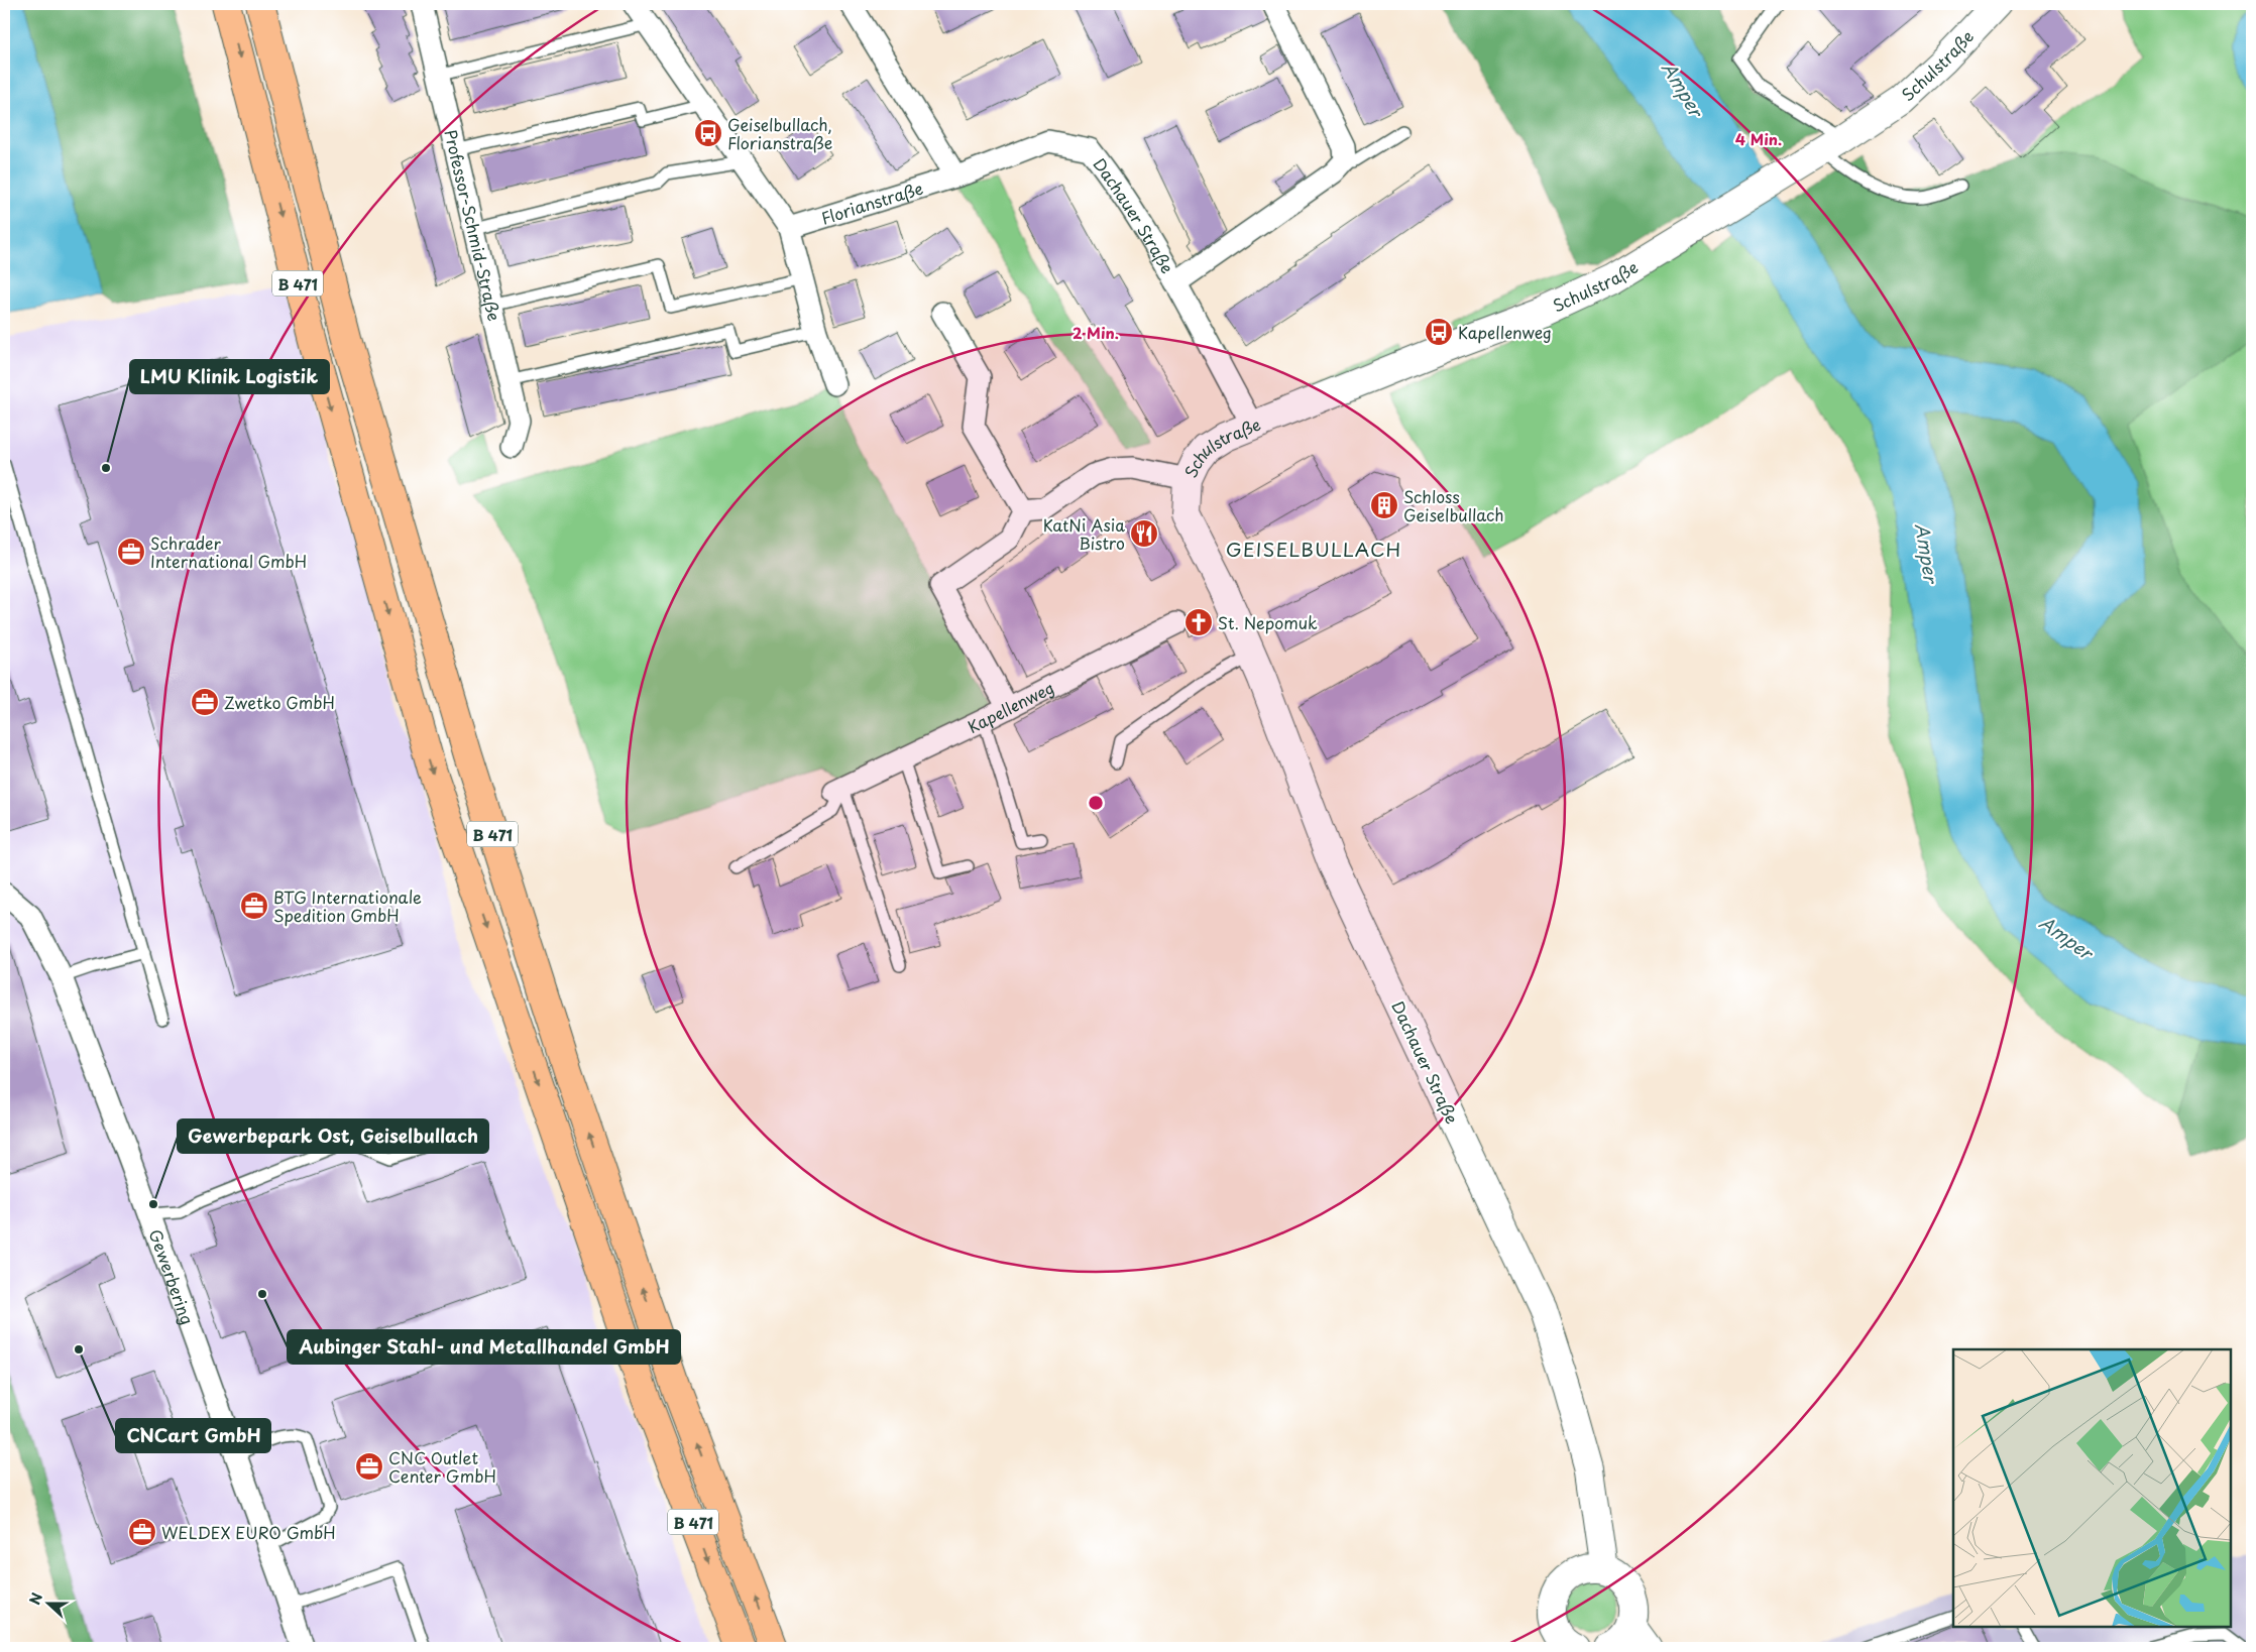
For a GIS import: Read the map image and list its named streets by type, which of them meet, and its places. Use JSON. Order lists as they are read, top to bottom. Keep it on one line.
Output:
{"streets":{"highway":["B 471"],"street":["Schulstraße","Florianstraße","Dachauer Straße","Professor-Schmid-Straße","Kapellenweg","Gewerbering"]},"crossings":[["Schulstraße","Dachauer Straße"],["Florianstraße","Dachauer Straße"]],"districts":["GEISELBULLACH"],"water":["Amper"],"places":{"bus stop":["Geiselbullach, Florianstraße","Kapellenweg"],"other":["LMU Klinik Logistik","Gewerbepark Ost, Geiselbullach","Aubinger Stahl- und Metallhandel GmbH","CNCart GmbH"],"building":["Schloss Geiselbullach"],"restaurant":["KatNi Asia Bistro"],"office":["Schrader International GmbH","Zwetko GmbH","BTG Internationale Spedition GmbH","CNC Outlet Center GmbH","WELDEX EURO GmbH"],"church":["St. Nepomuk"]},"north":"left","rings":["4 Min.","2 Min."]}
